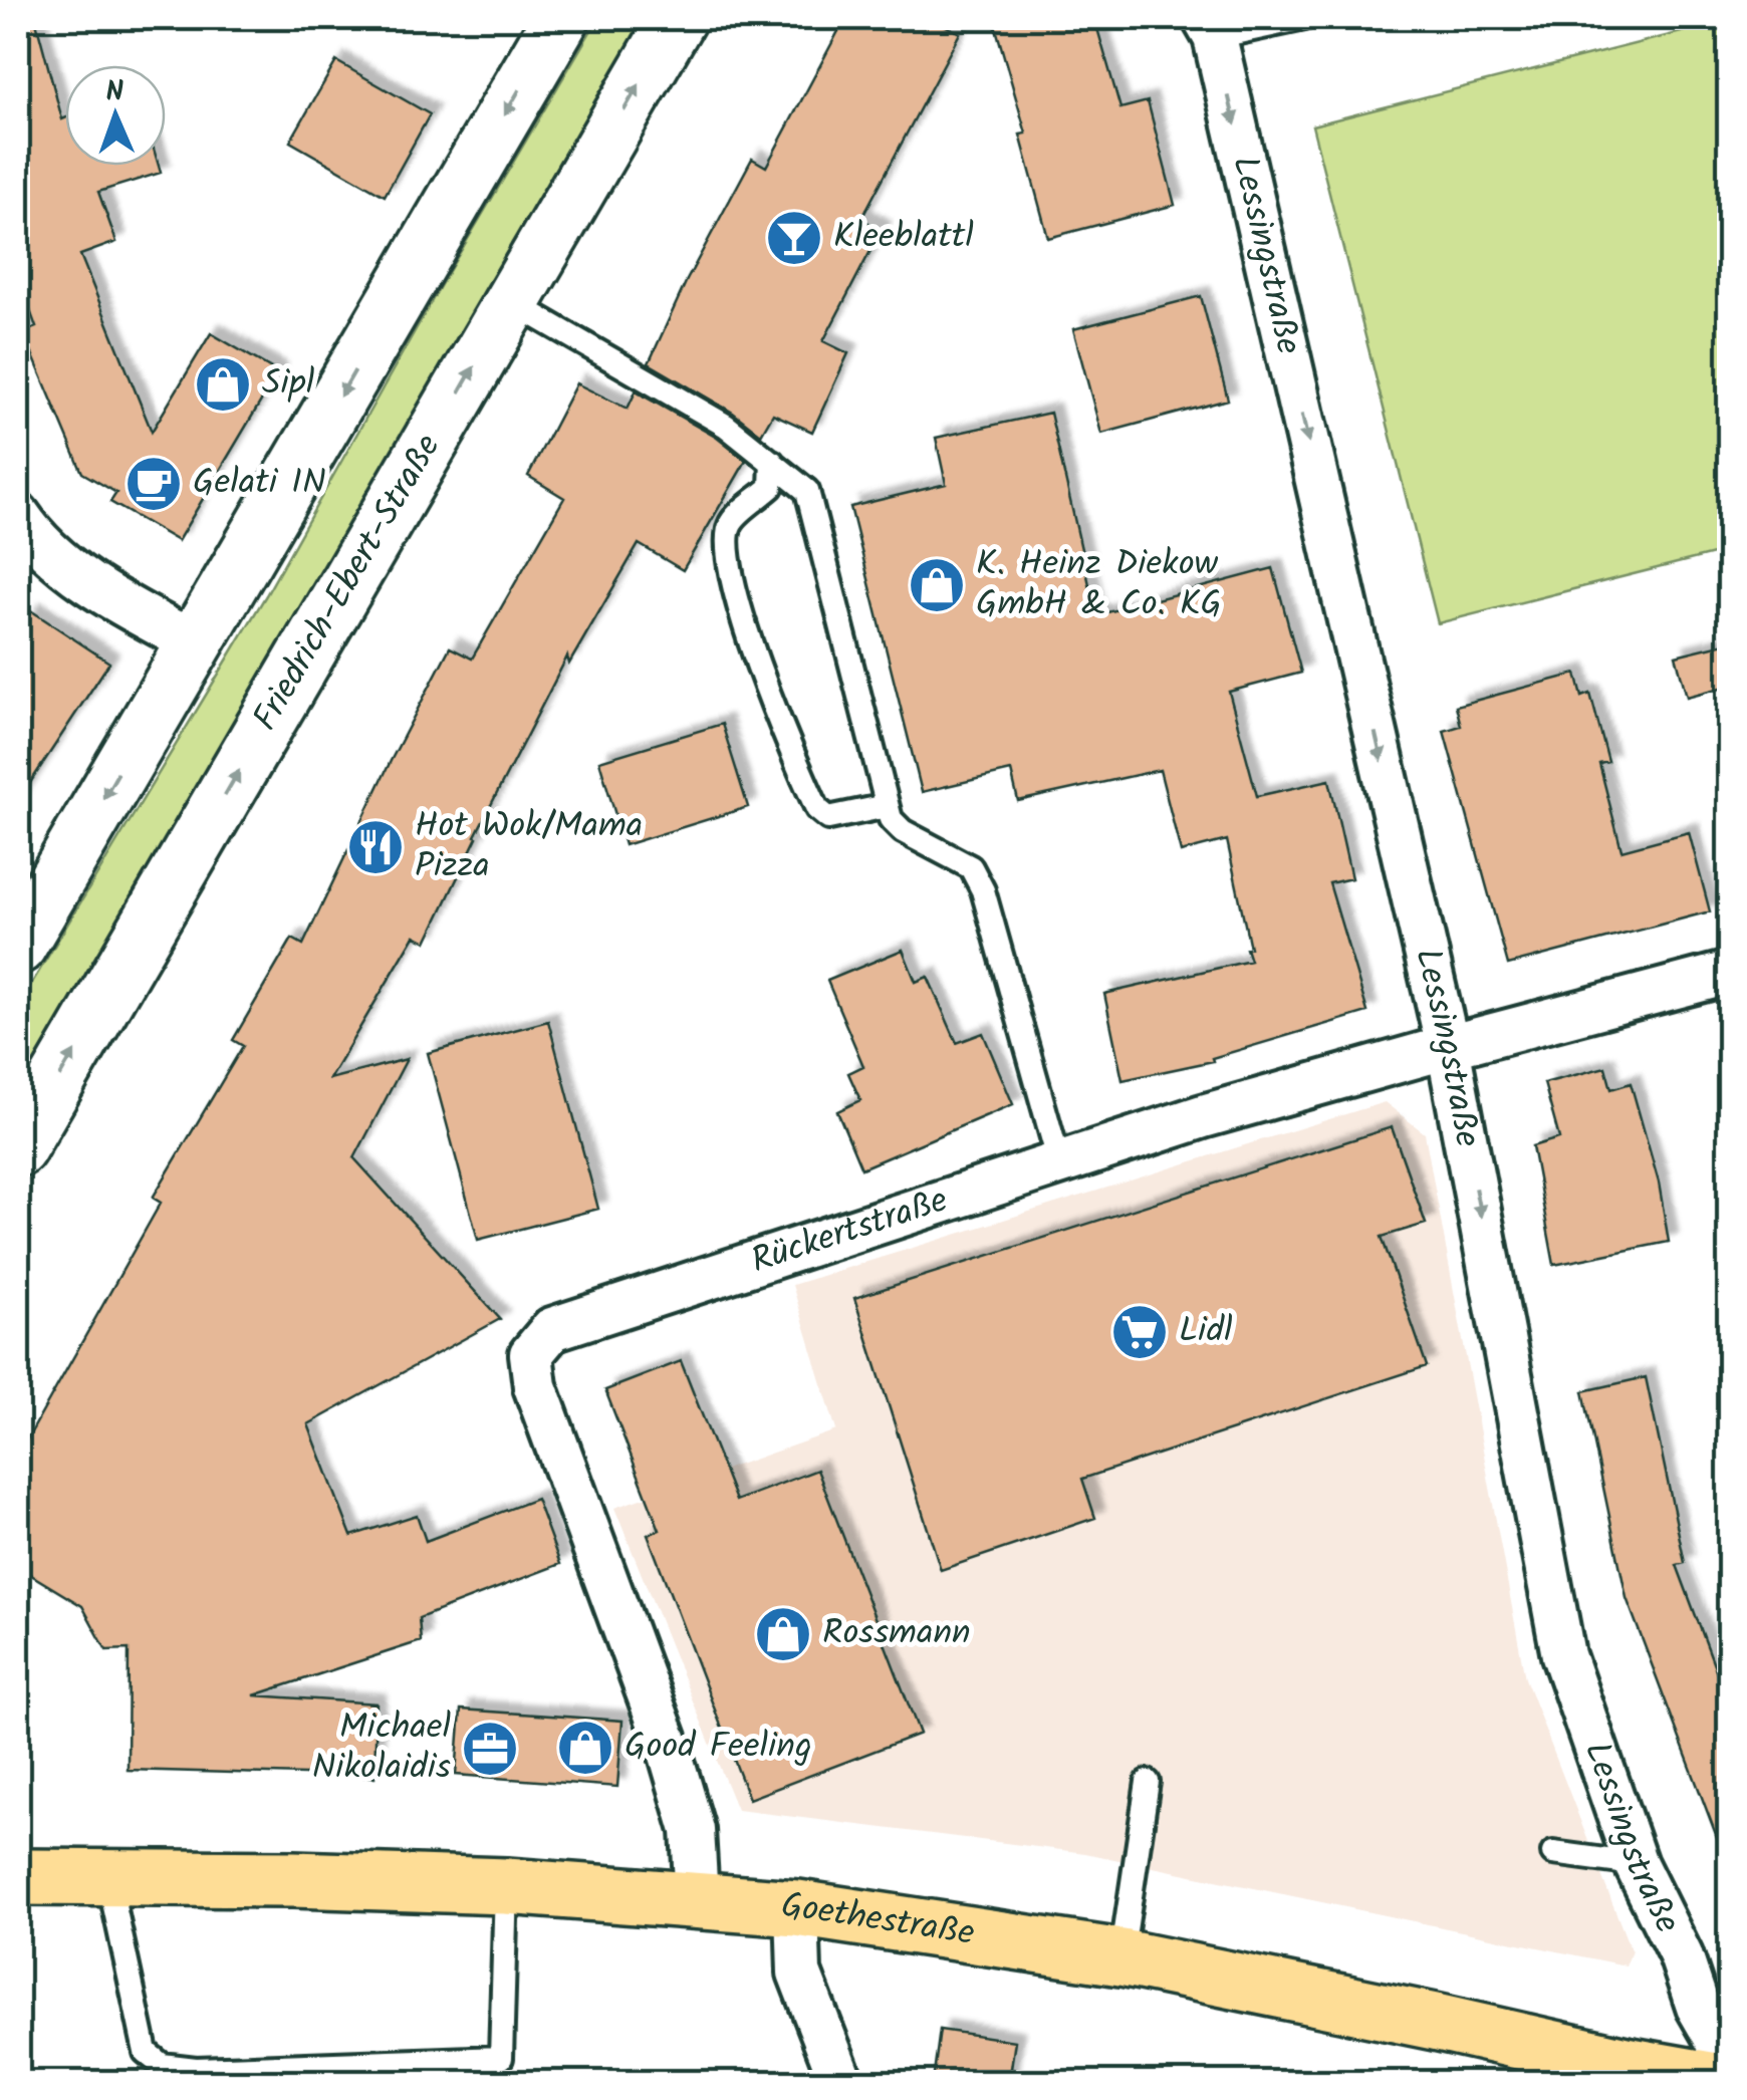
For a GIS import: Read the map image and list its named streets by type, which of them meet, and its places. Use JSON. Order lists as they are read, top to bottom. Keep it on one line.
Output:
{"streets":{"main road":["Goethestraße"],"street":["Lessingstraße","Friedrich-Ebert-Straße","Rückertstraße"]},"crossings":[["Lessingstraße","Rückertstraße"],["Rückertstraße","Goethestraße"]],"one_way":["Lessingstraße"],"places":{"bar":["Kleeblattl"],"shop":["Sipl","K. Heinz Diekow GmbH & Co. KG","Rossmann","Good Feeling"],"cafe":["Gelati IN"],"restaurant":["Hot Wok/Mama Pizza"],"supermarket":["Lidl"],"office":["Michael Nikolaidis"]},"north":"top"}
